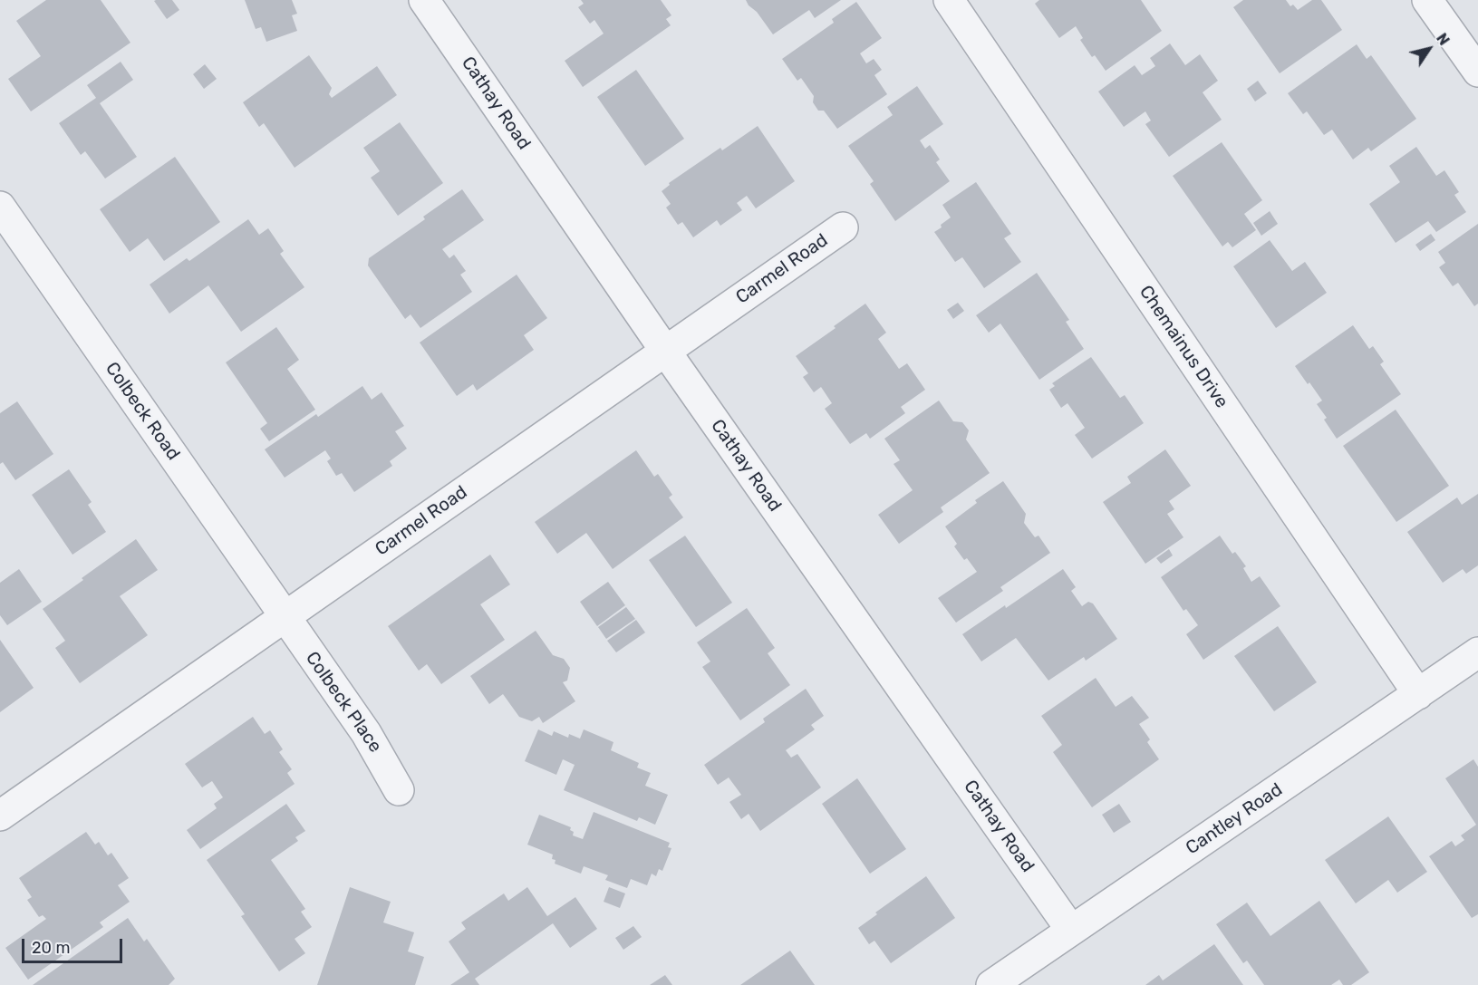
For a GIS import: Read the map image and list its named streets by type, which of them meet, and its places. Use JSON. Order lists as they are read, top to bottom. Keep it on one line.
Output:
{"streets":{"street":["Cathay Road","Carmel Road","Chemainus Drive","Colbeck Road","Colbeck Place","Cantley Road"]},"crossings":[["Cathay Road","Carmel Road"],["Cathay Road","Cantley Road"],["Carmel Road","Colbeck Road"],["Carmel Road","Colbeck Place"],["Chemainus Drive","Cantley Road"],["Colbeck Road","Colbeck Place"]],"scale_bar":"20 m","north":"top right"}
